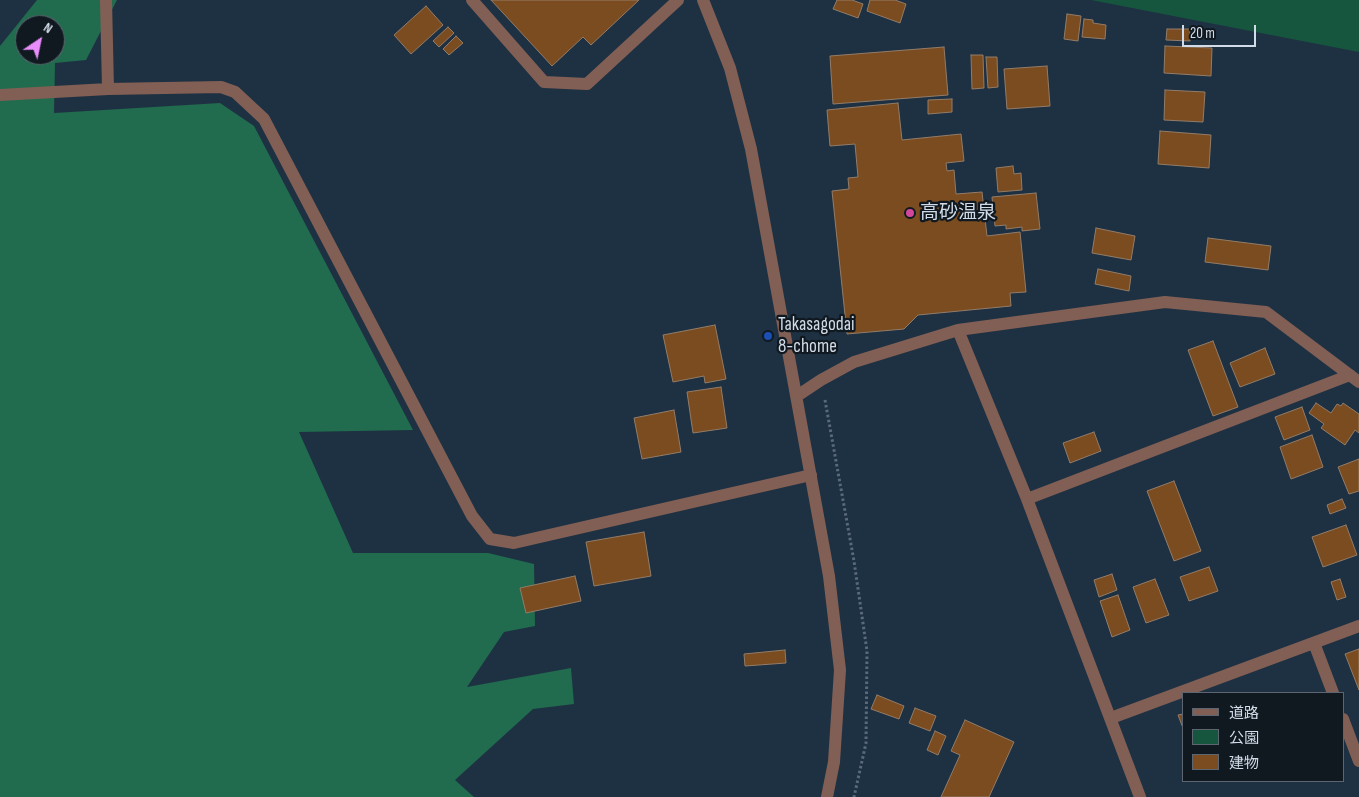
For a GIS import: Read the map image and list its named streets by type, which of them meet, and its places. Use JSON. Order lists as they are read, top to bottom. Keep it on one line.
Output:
{"places":["高砂温泉","Takasagodai 8-chome"],"legend":["道路","公園","建物"],"scale_bar":"20 m","north":"top right"}
